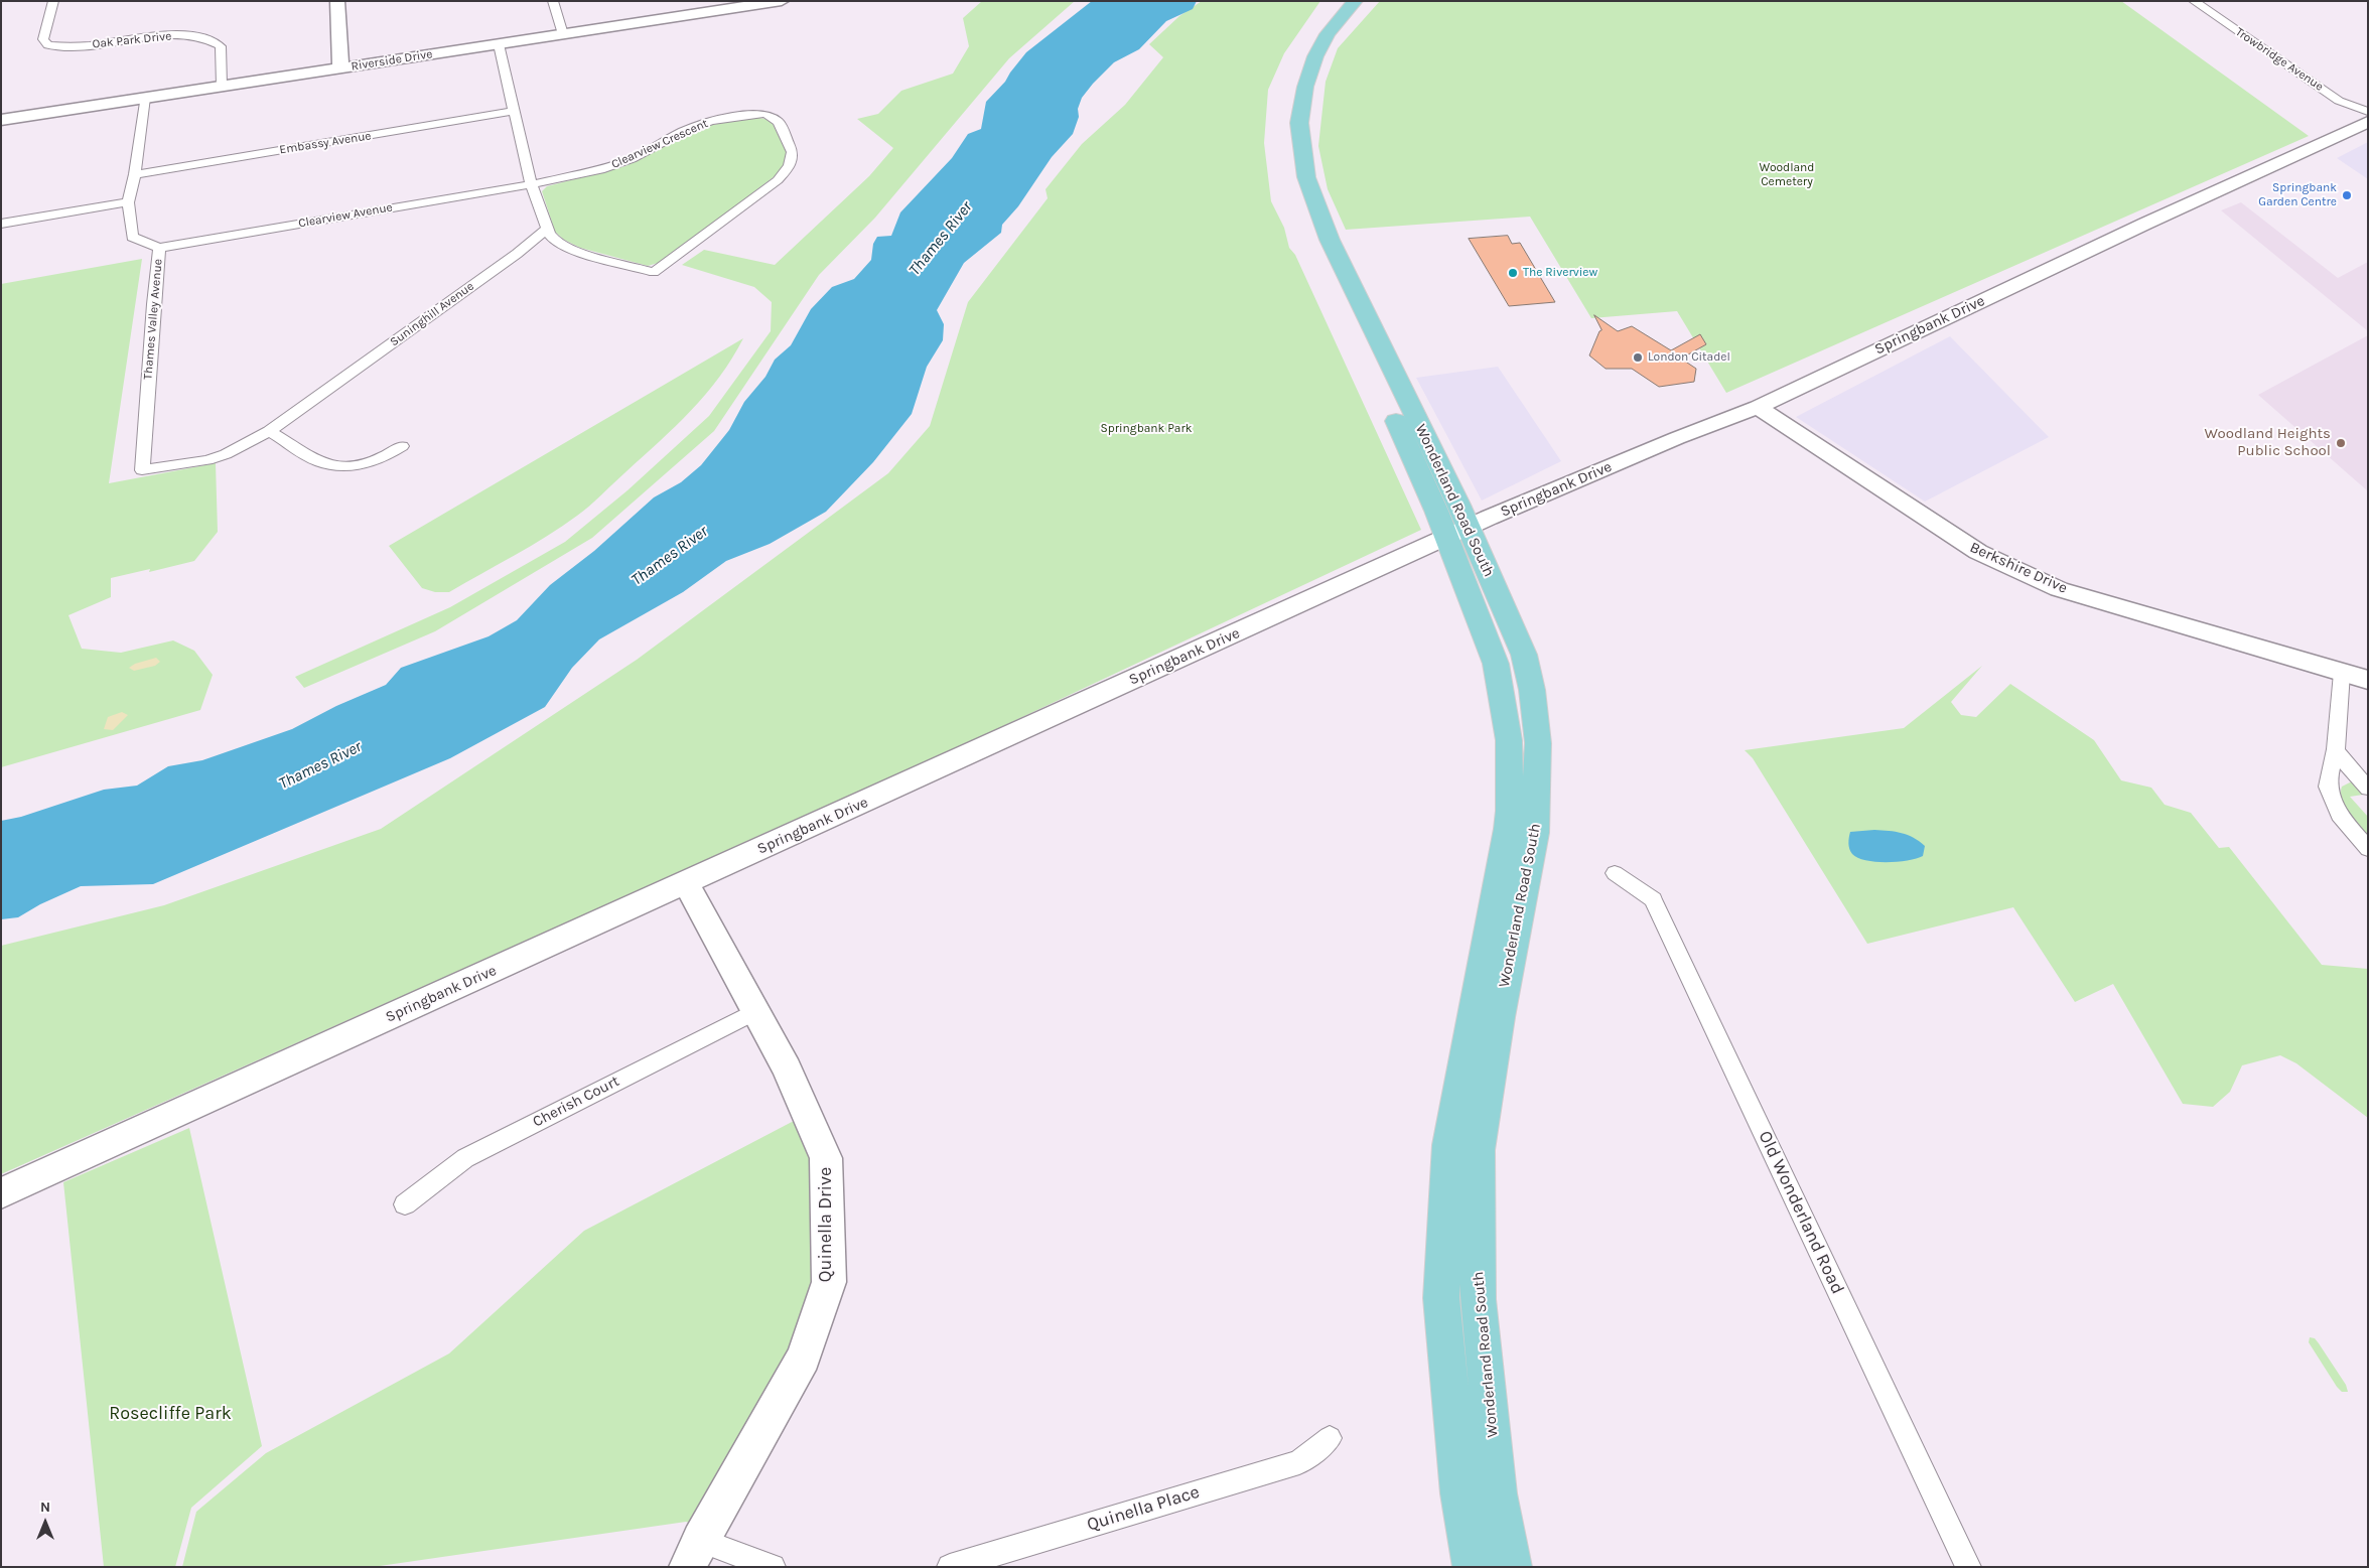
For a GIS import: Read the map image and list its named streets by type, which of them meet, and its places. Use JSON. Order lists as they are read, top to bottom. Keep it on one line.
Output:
{"streets":{"main road":["Riverside Drive","Springbank Drive","Wonderland Road South","Berkshire Drive","Quinella Drive"],"street":["Oak Park Drive","Trowbridge Avenue","Embassy Avenue","Clearview Crescent","Clearview Avenue","Suninghill Avenue","Thames Valley Avenue","Cherish Court","Old Wonderland Road","Quinella Place"]},"crossings":[["Oak Park Drive","Riverside Drive"],["Riverside Drive","Thames Valley Avenue"],["Embassy Avenue","Thames Valley Avenue"],["Clearview Crescent","Clearview Avenue"],["Clearview Crescent","Suninghill Avenue"],["Clearview Avenue","Thames Valley Avenue"],["Suninghill Avenue","Thames Valley Avenue"],["Springbank Drive","Wonderland Road South"],["Springbank Drive","Berkshire Drive"],["Springbank Drive","Quinella Drive"],["Cherish Court","Quinella Drive"]],"water":["Thames River"],"parks":["Woodland Cemetery","Springbank Park","Rosecliffe Park"],"places":["Springbank Garden Centre","The Riverview","London Citadel","Woodland Heights Public School"],"north":"top"}
